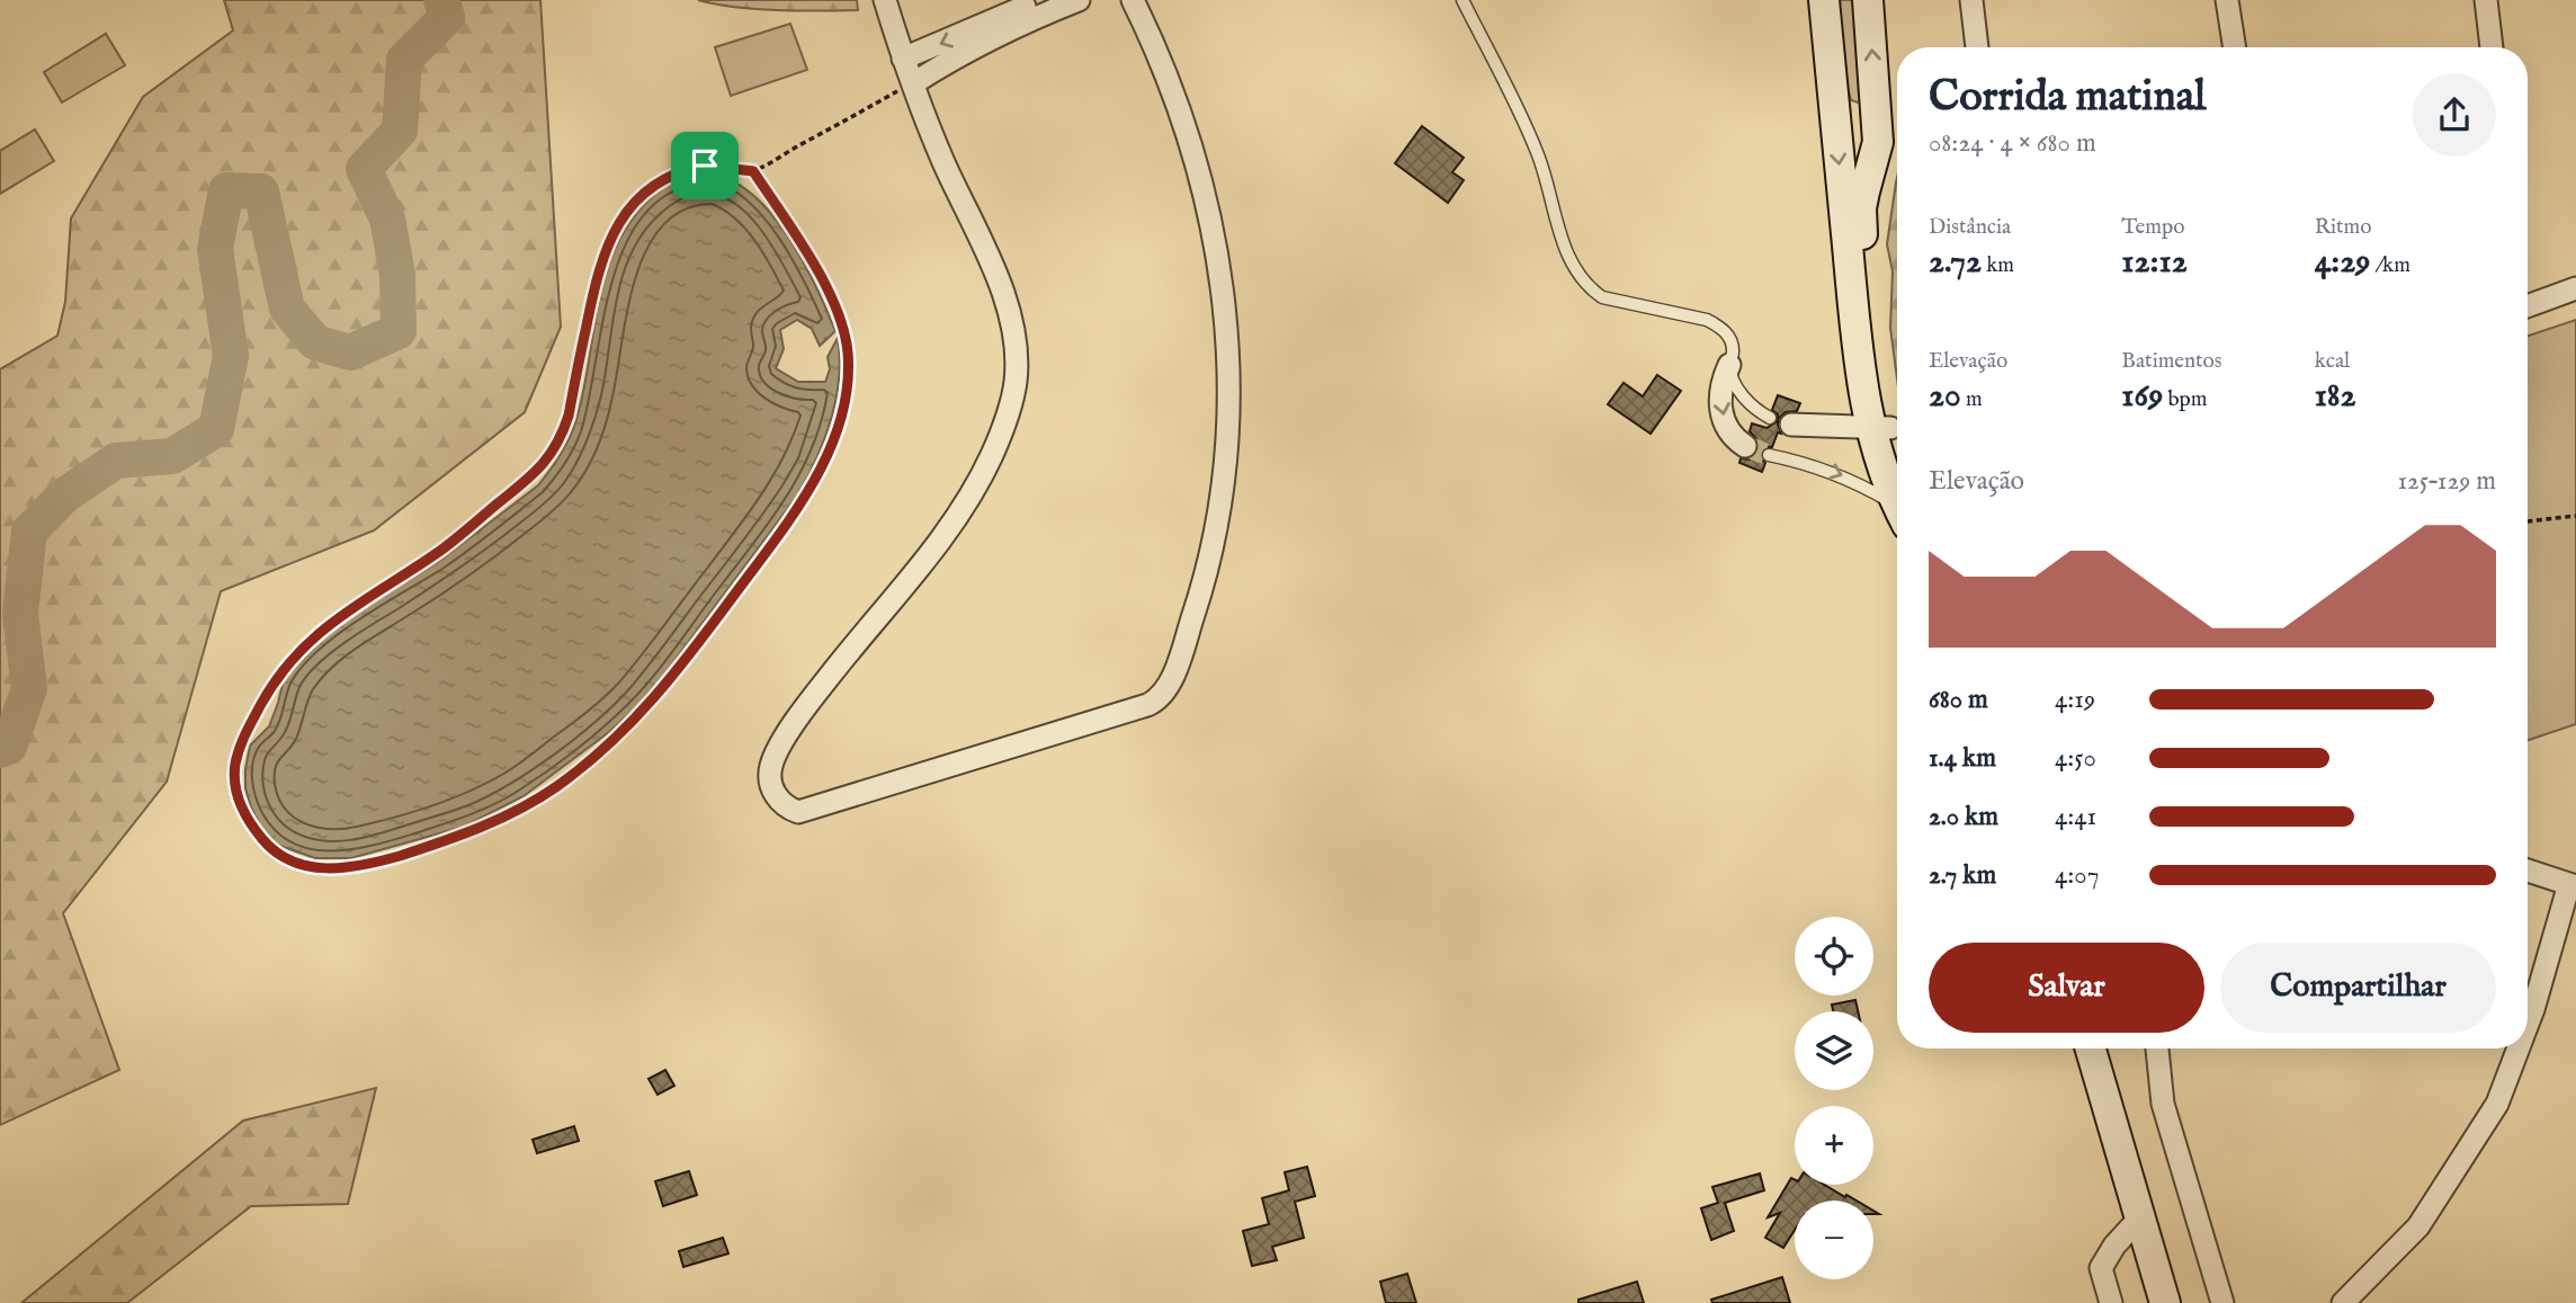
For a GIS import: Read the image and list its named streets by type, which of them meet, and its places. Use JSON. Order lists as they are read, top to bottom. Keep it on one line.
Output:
{"page":{"heading":["Corrida matinal","08:24 · 4 × 680 m"],"stats":[["Distância","2.72 km"],["Tempo","12:12"],["Ritmo","4:29 /km"],["Elevação","20 m"],["Batimentos","169 bpm"],["kcal","182"]],"chart":["Elevação","125–129 m"],"list":[{"name":"680 m","note":"4:19"},{"name":"1.4 km","note":"4:50"},{"name":"2.0 km","note":"4:41"},{"name":"2.7 km","note":"4:07"}],"map_buttons":["+","−"],"buttons":["Salvar","Compartilhar"]}}
